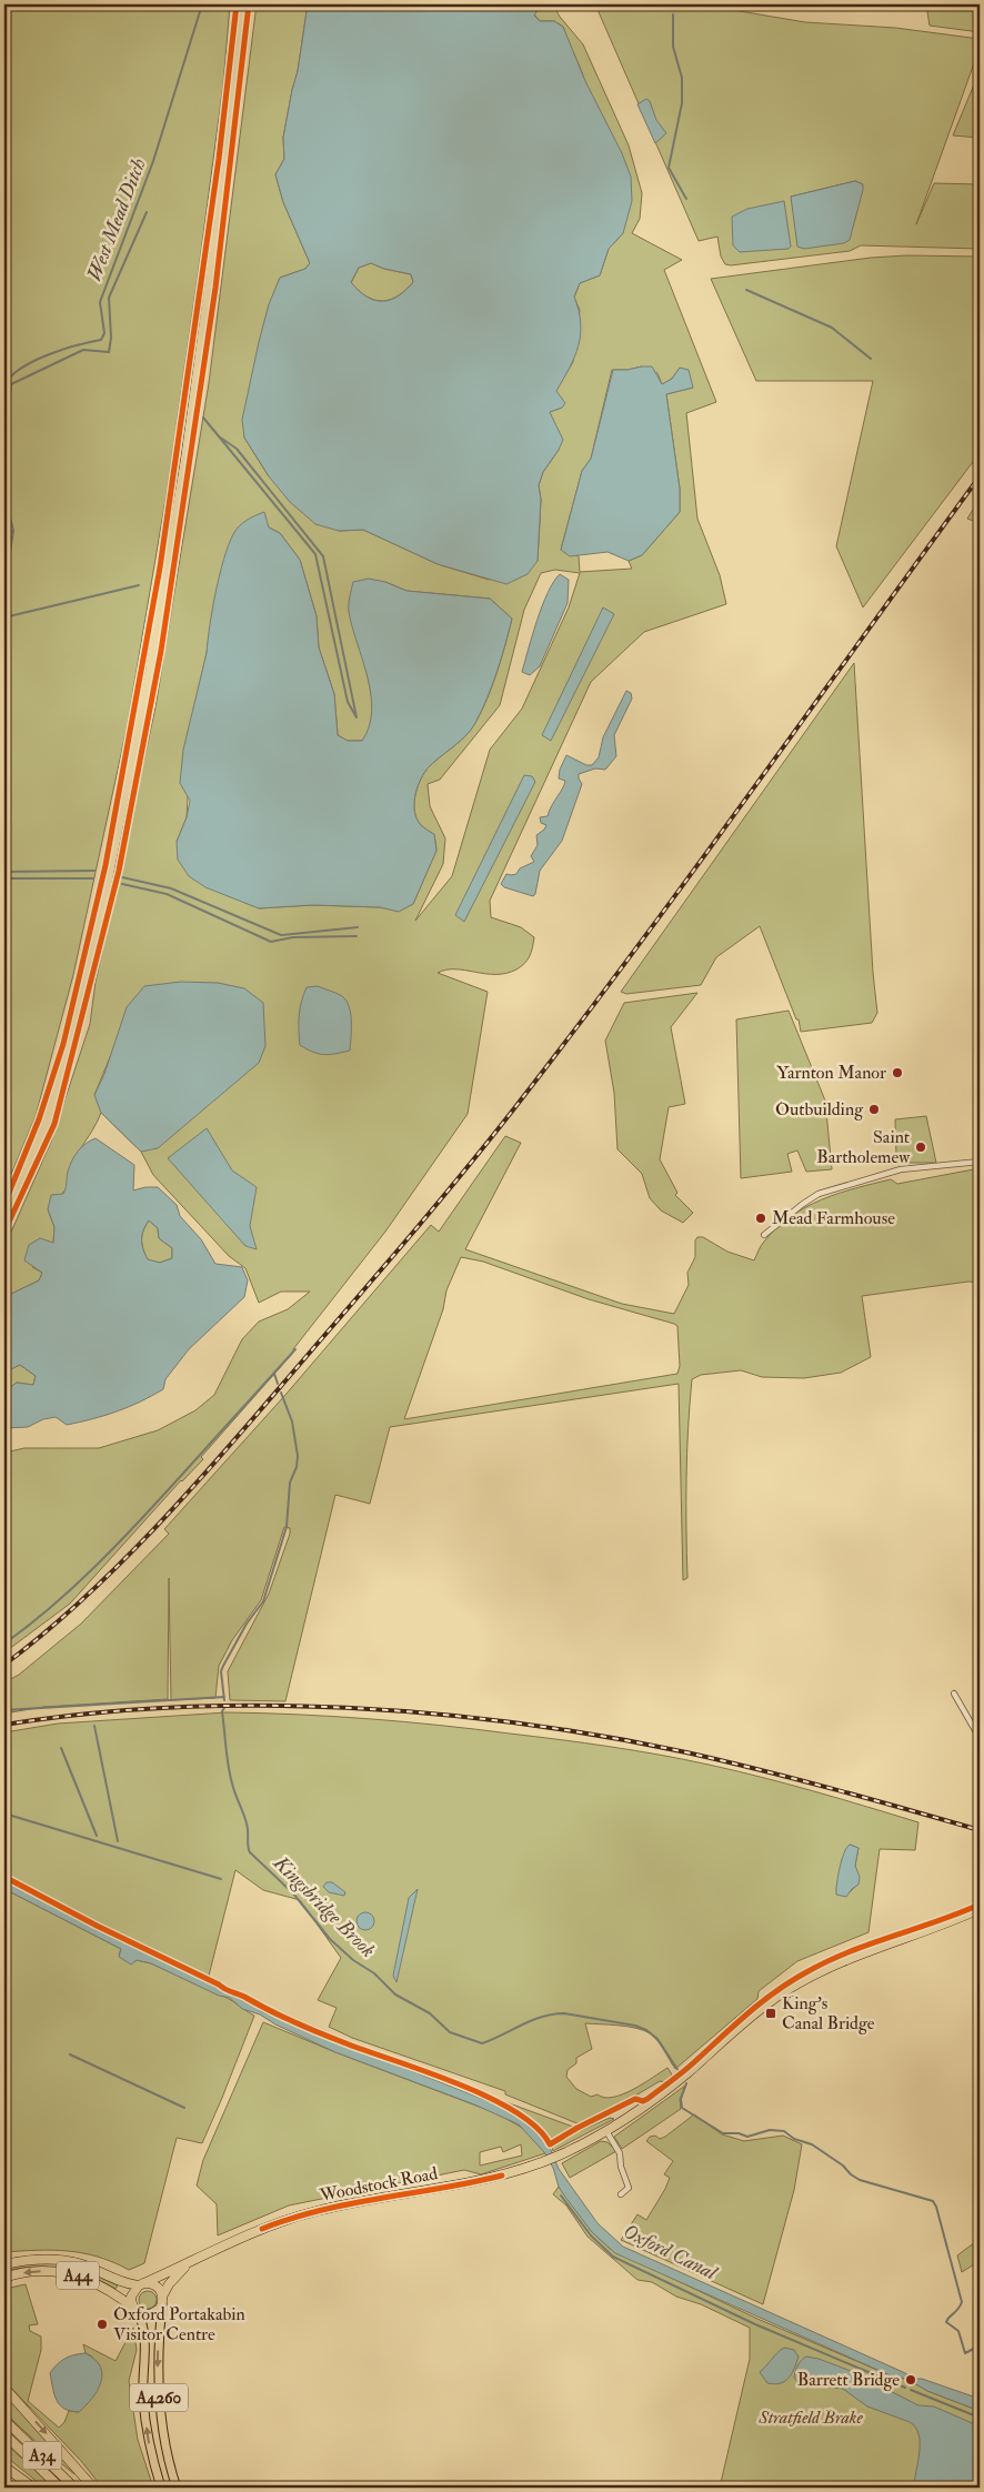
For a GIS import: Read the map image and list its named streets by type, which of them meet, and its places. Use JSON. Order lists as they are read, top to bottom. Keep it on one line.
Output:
{"streets":{"highway":["Woodstock Road","A44","A34"],"main road":["A4260"]},"crossings":[["Woodstock Road","A44"],["Woodstock Road","A4260"],["A44","A4260"]],"water":["West Mead Ditch","Kingsbridge Brook","Oxford Canal"],"parks":["Stratfield Brake"],"places":{"other":["Yarnton Manor","Outbuilding","Saint Bartholemew","Mead Farmhouse","Oxford Portakabin Visitor Centre","Barrett Bridge"],"transit":["King's Canal Bridge"]}}
